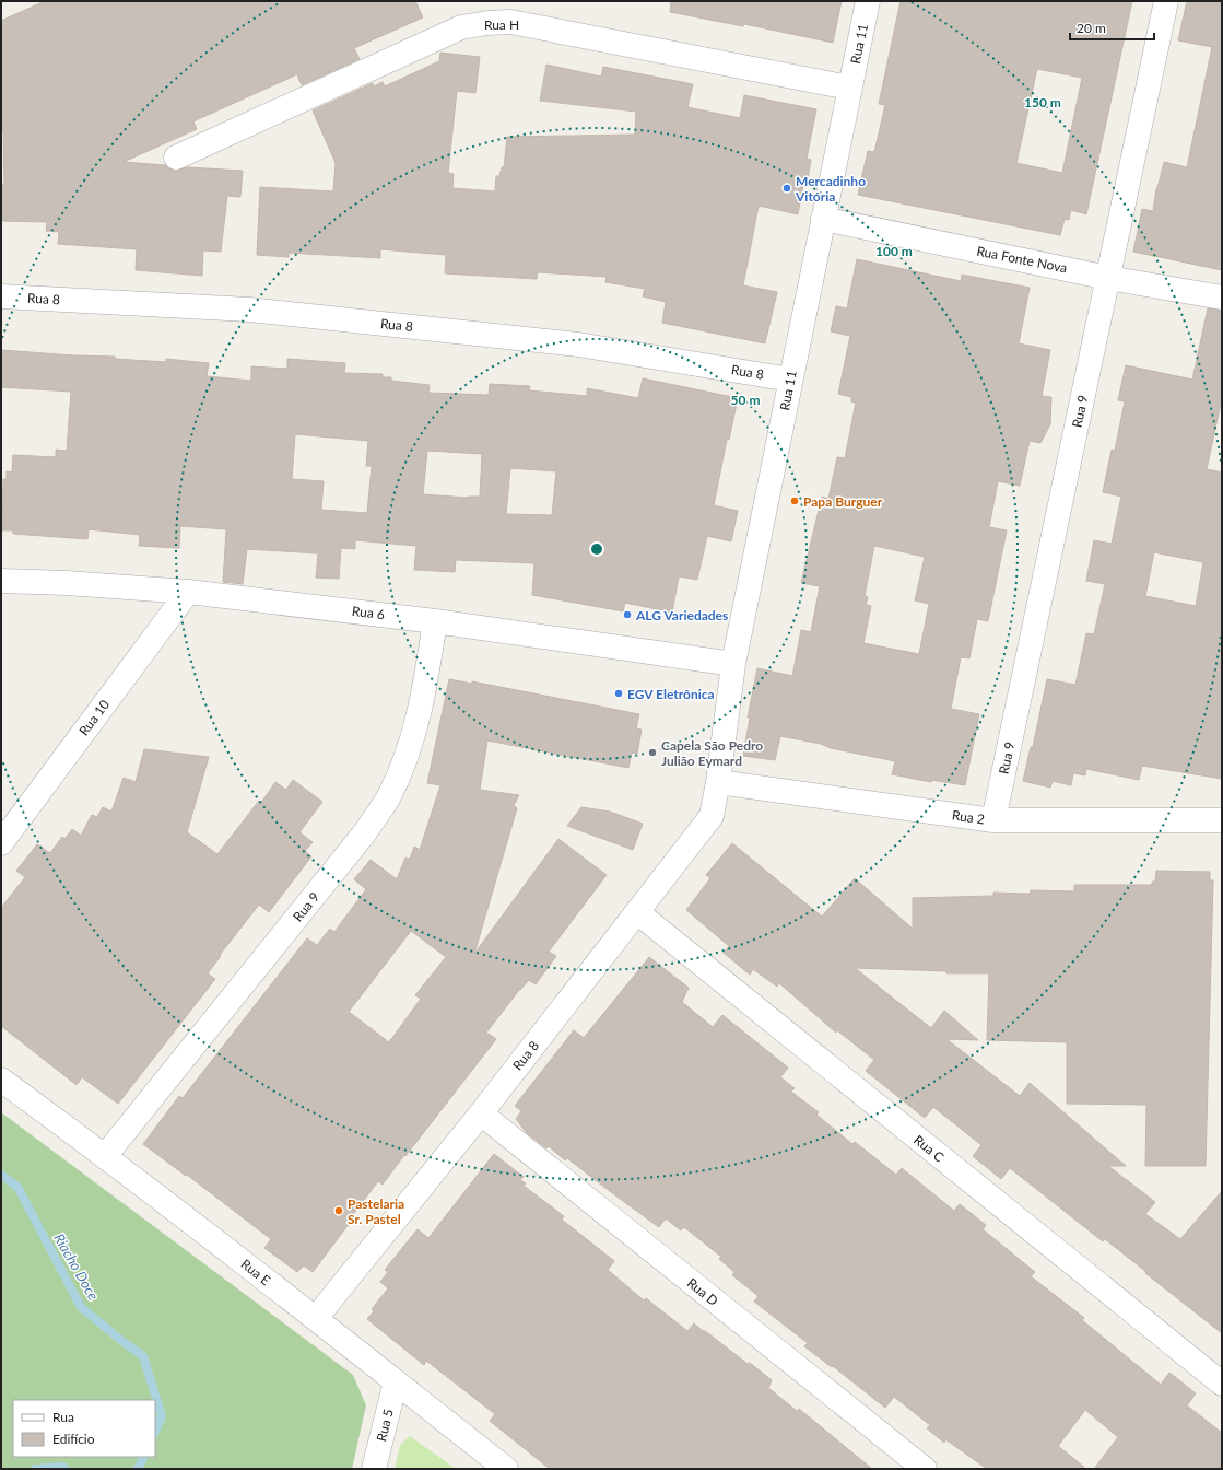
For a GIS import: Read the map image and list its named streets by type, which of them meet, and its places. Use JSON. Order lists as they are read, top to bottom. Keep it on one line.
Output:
{"streets":{"street":["Rua H","Rua 11","Rua Fonte Nova","Rua 8","Rua 9","Rua 6","Rua 10","Rua 2","Rua C","Rua E","Rua D","Rua 5"]},"crossings":[["Rua H","Rua 11"],["Rua 11","Rua Fonte Nova"],["Rua 11","Rua 8"],["Rua 11","Rua 6"],["Rua 11","Rua 2"],["Rua Fonte Nova","Rua 9"],["Rua 8","Rua 2"],["Rua 8","Rua C"],["Rua 8","Rua E"],["Rua 8","Rua D"],["Rua 9","Rua 6"],["Rua 9","Rua 2"],["Rua 9","Rua E"],["Rua 6","Rua 10"],["Rua E","Rua 5"]],"water":["Riacho Doce"],"places":["Mercadinho Vitória","Papa Burguer","ALG Variedades","EGV Eletrônica","Capela São Pedro Julião Eymard","Pastelaria Sr. Pastel"],"legend":["Rua","Edifício"],"scale_bar":"20 m","rings":["150 m","100 m","50 m"]}
